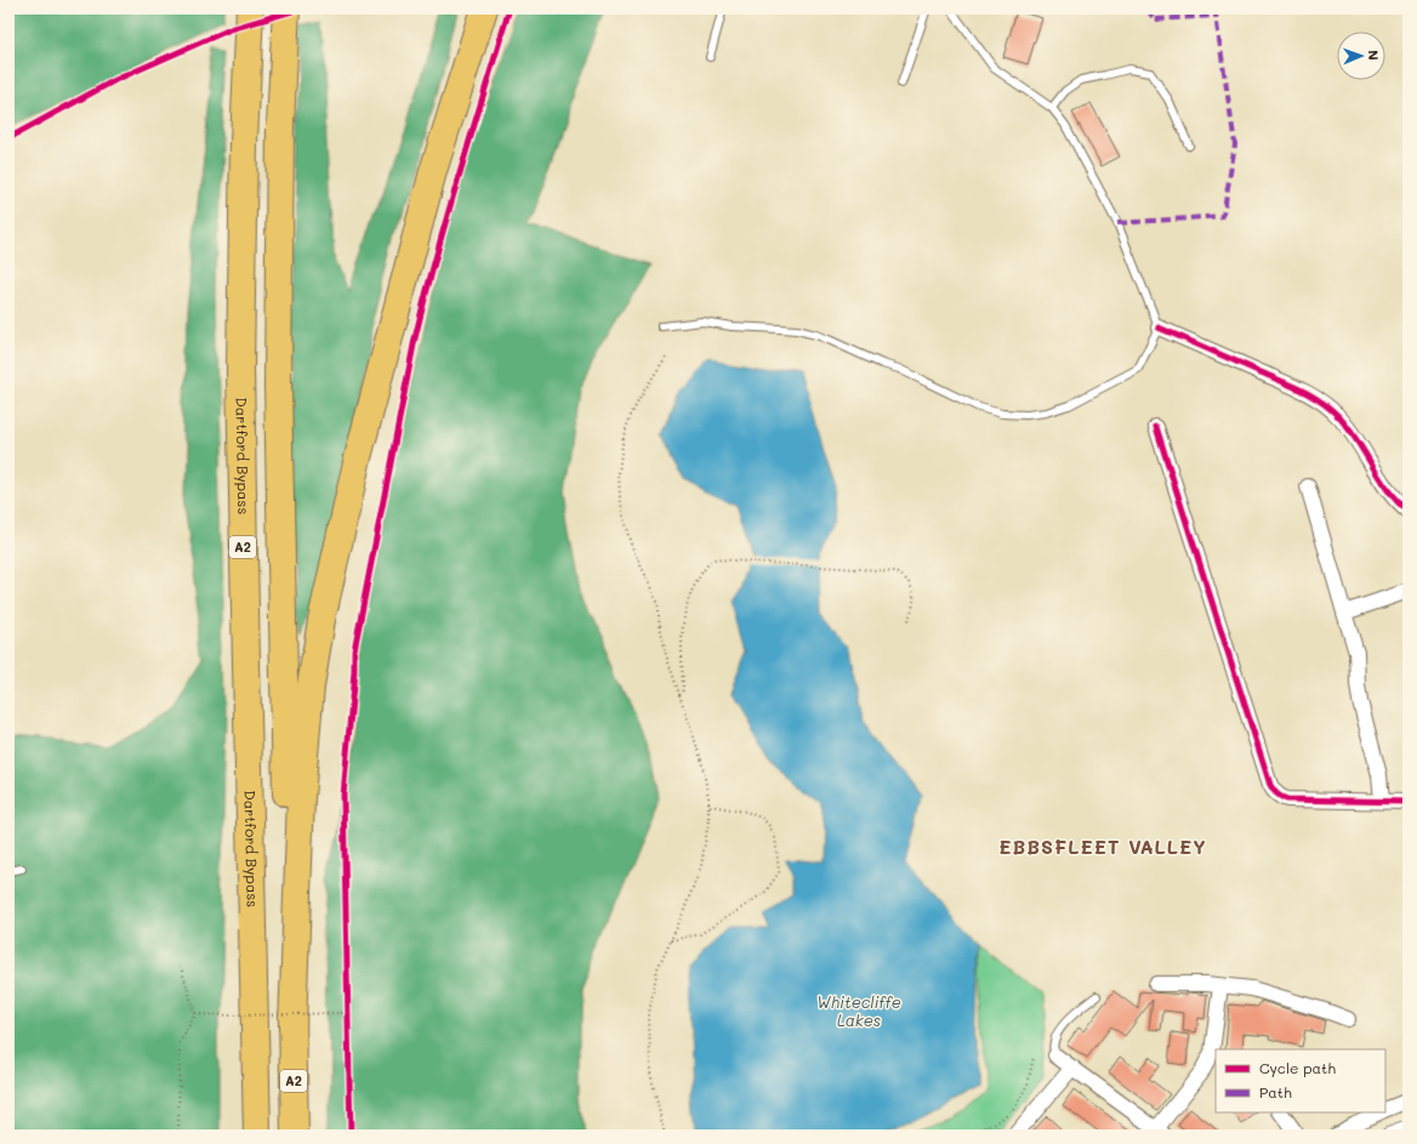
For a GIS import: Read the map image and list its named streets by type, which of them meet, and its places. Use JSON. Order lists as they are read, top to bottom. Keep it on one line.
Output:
{"streets":{"highway":["Dartford Bypass","A2"]},"districts":["EBBSFLEET VALLEY"],"water":["Whitecliffe Lakes"],"legend":["Cycle path","Path"],"north":"right"}
